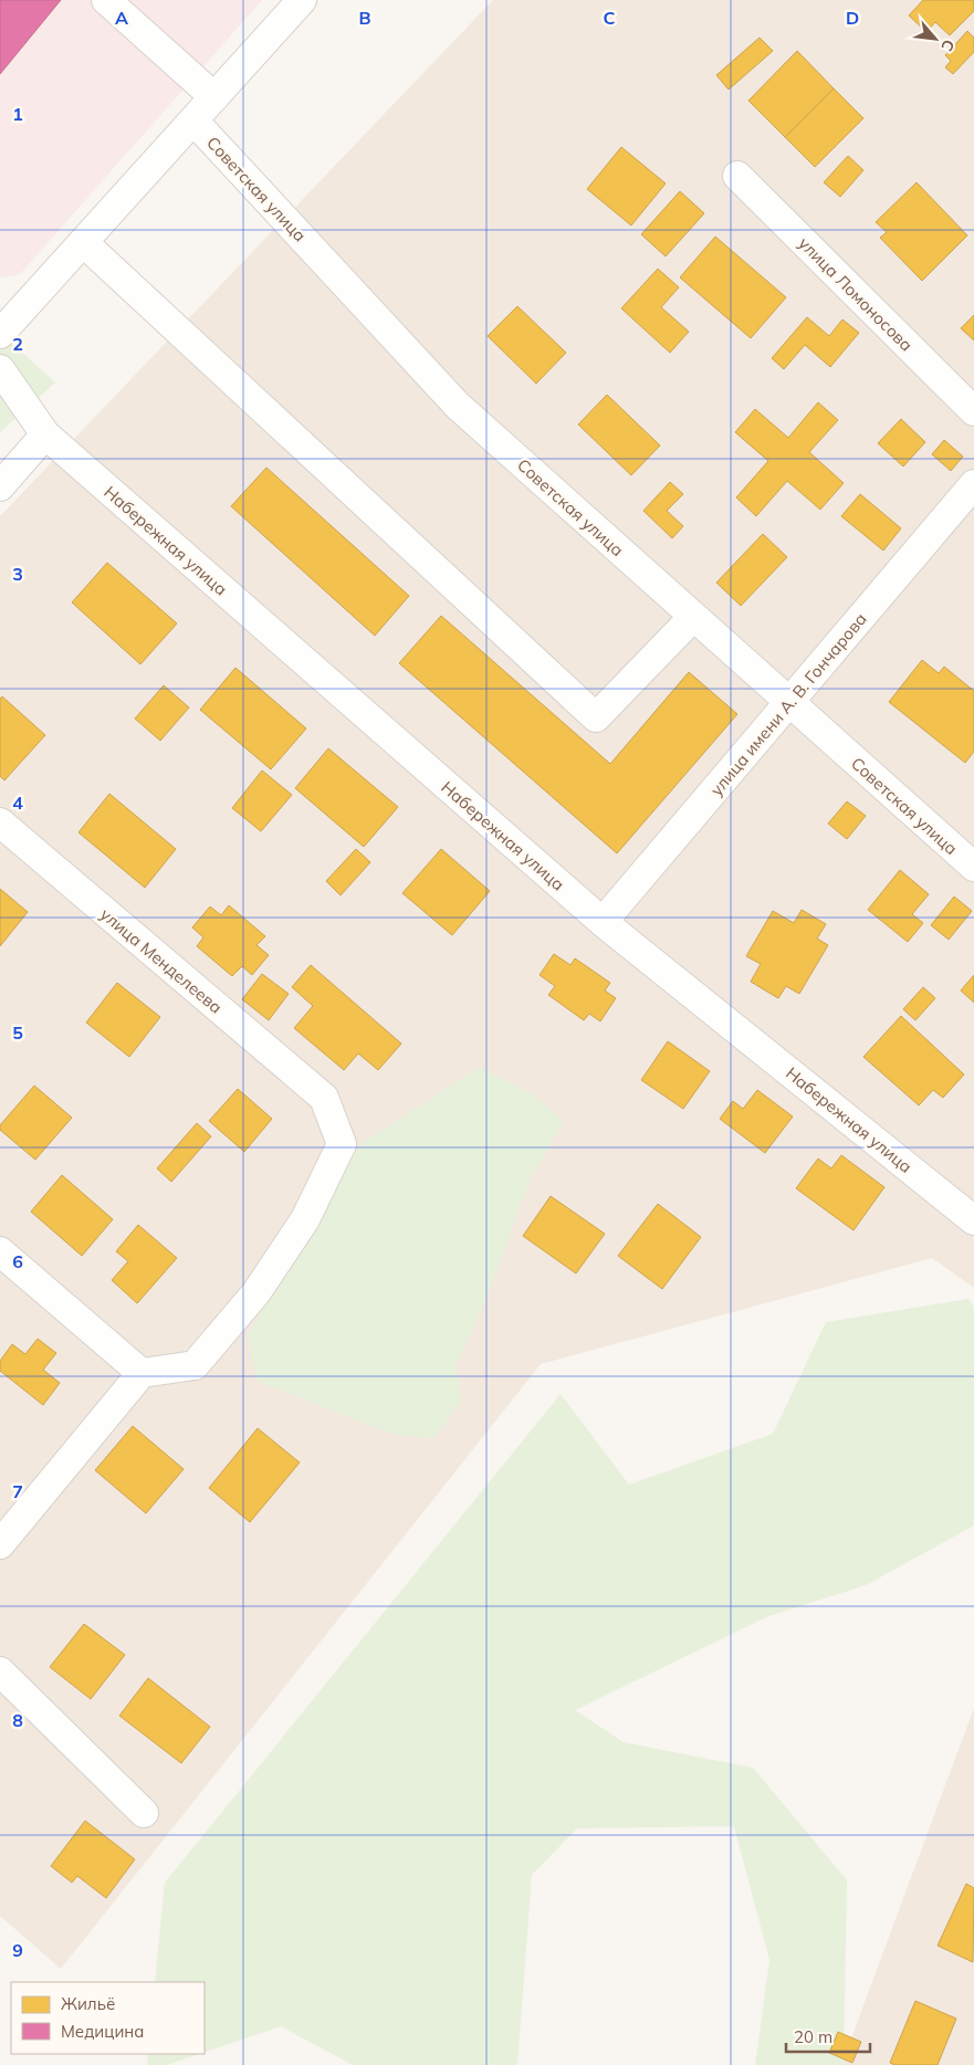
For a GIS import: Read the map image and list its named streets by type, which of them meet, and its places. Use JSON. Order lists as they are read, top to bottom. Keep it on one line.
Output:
{"streets":{"street":["Советская улица","улица Ломоносова","Набережная улица","улица имени А. В. Гончарова","улица Менделеева"]},"crossings":[["Советская улица","улица имени А. В. Гончарова"],["Набережная улица","улица имени А. В. Гончарова"]],"legend":["Жильё","Медицина"],"scale_bar":"20 m","north":"bottom right","grid":{"columns":["A","B","C","D"],"rows":["1","2","3","4","5","6","7","8","9"]}}
